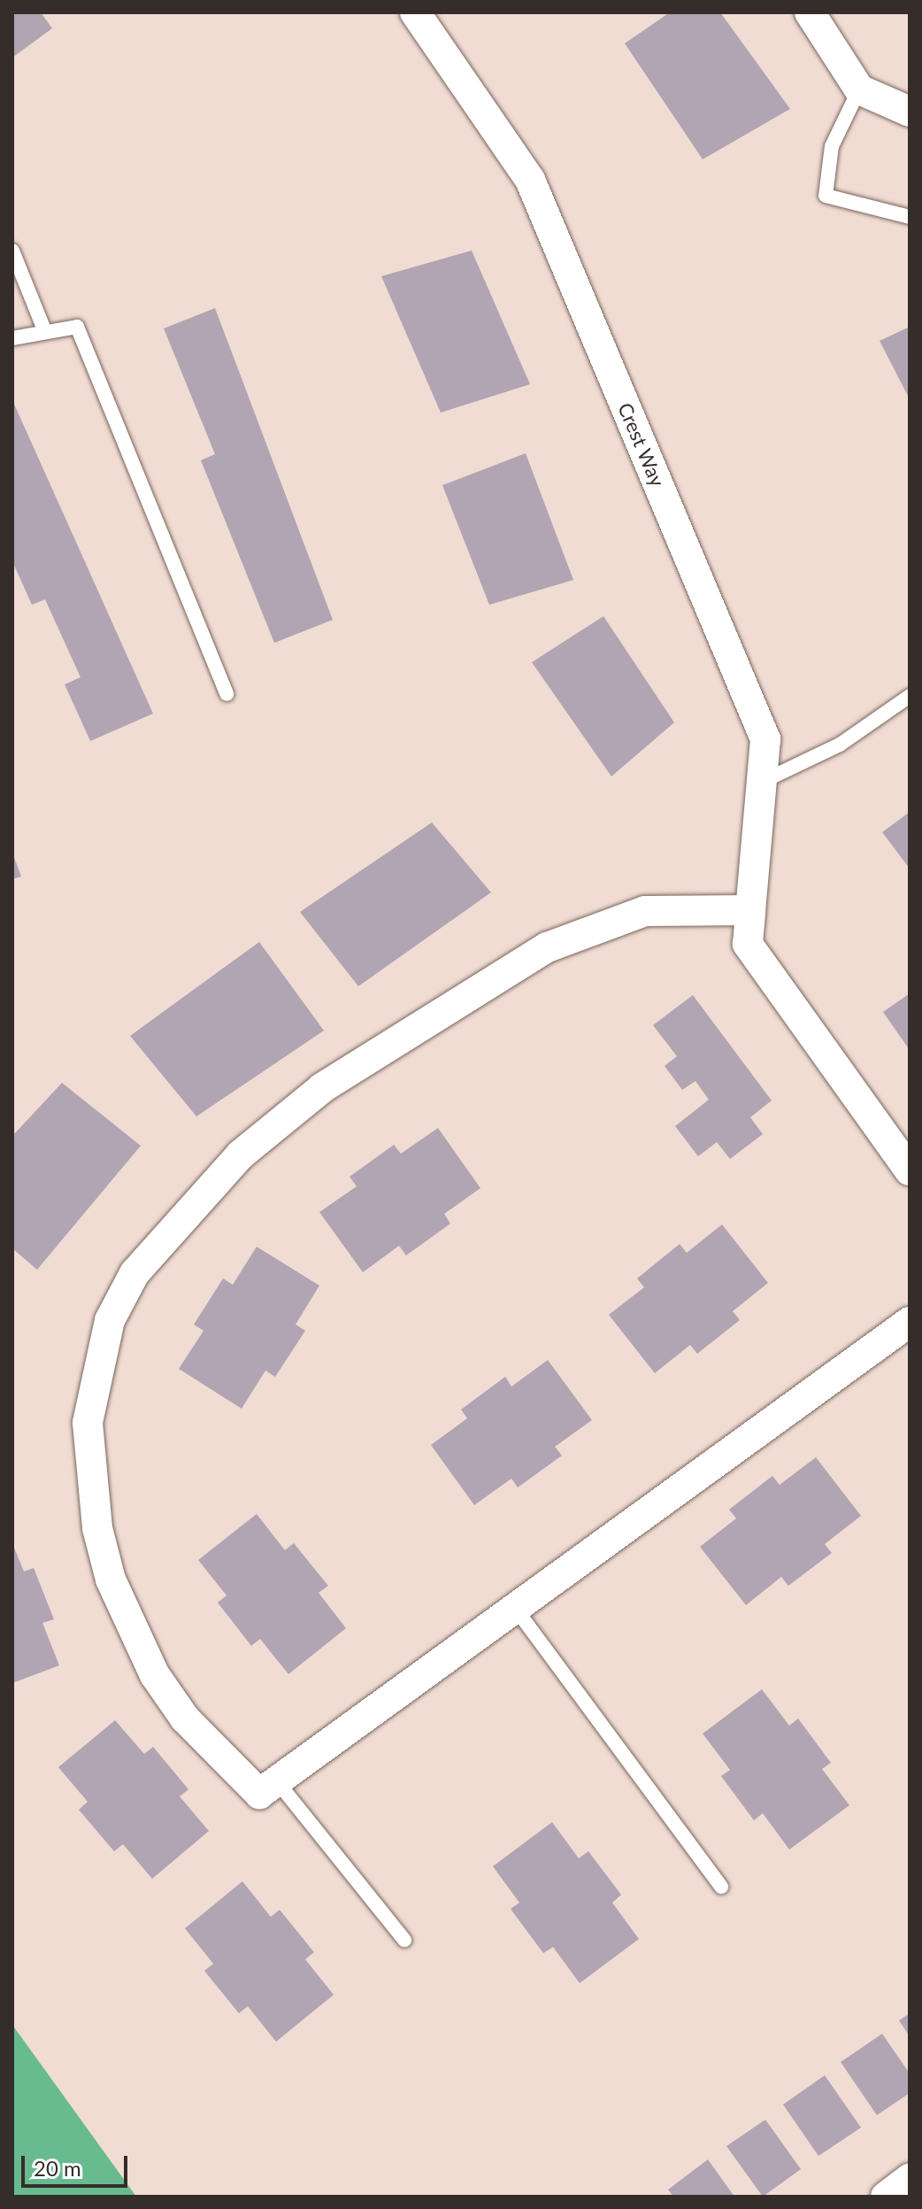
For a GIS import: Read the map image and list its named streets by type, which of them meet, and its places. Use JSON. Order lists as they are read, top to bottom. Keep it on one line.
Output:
{"streets":{"street":["Crest Way"]},"scale_bar":"20 m"}
